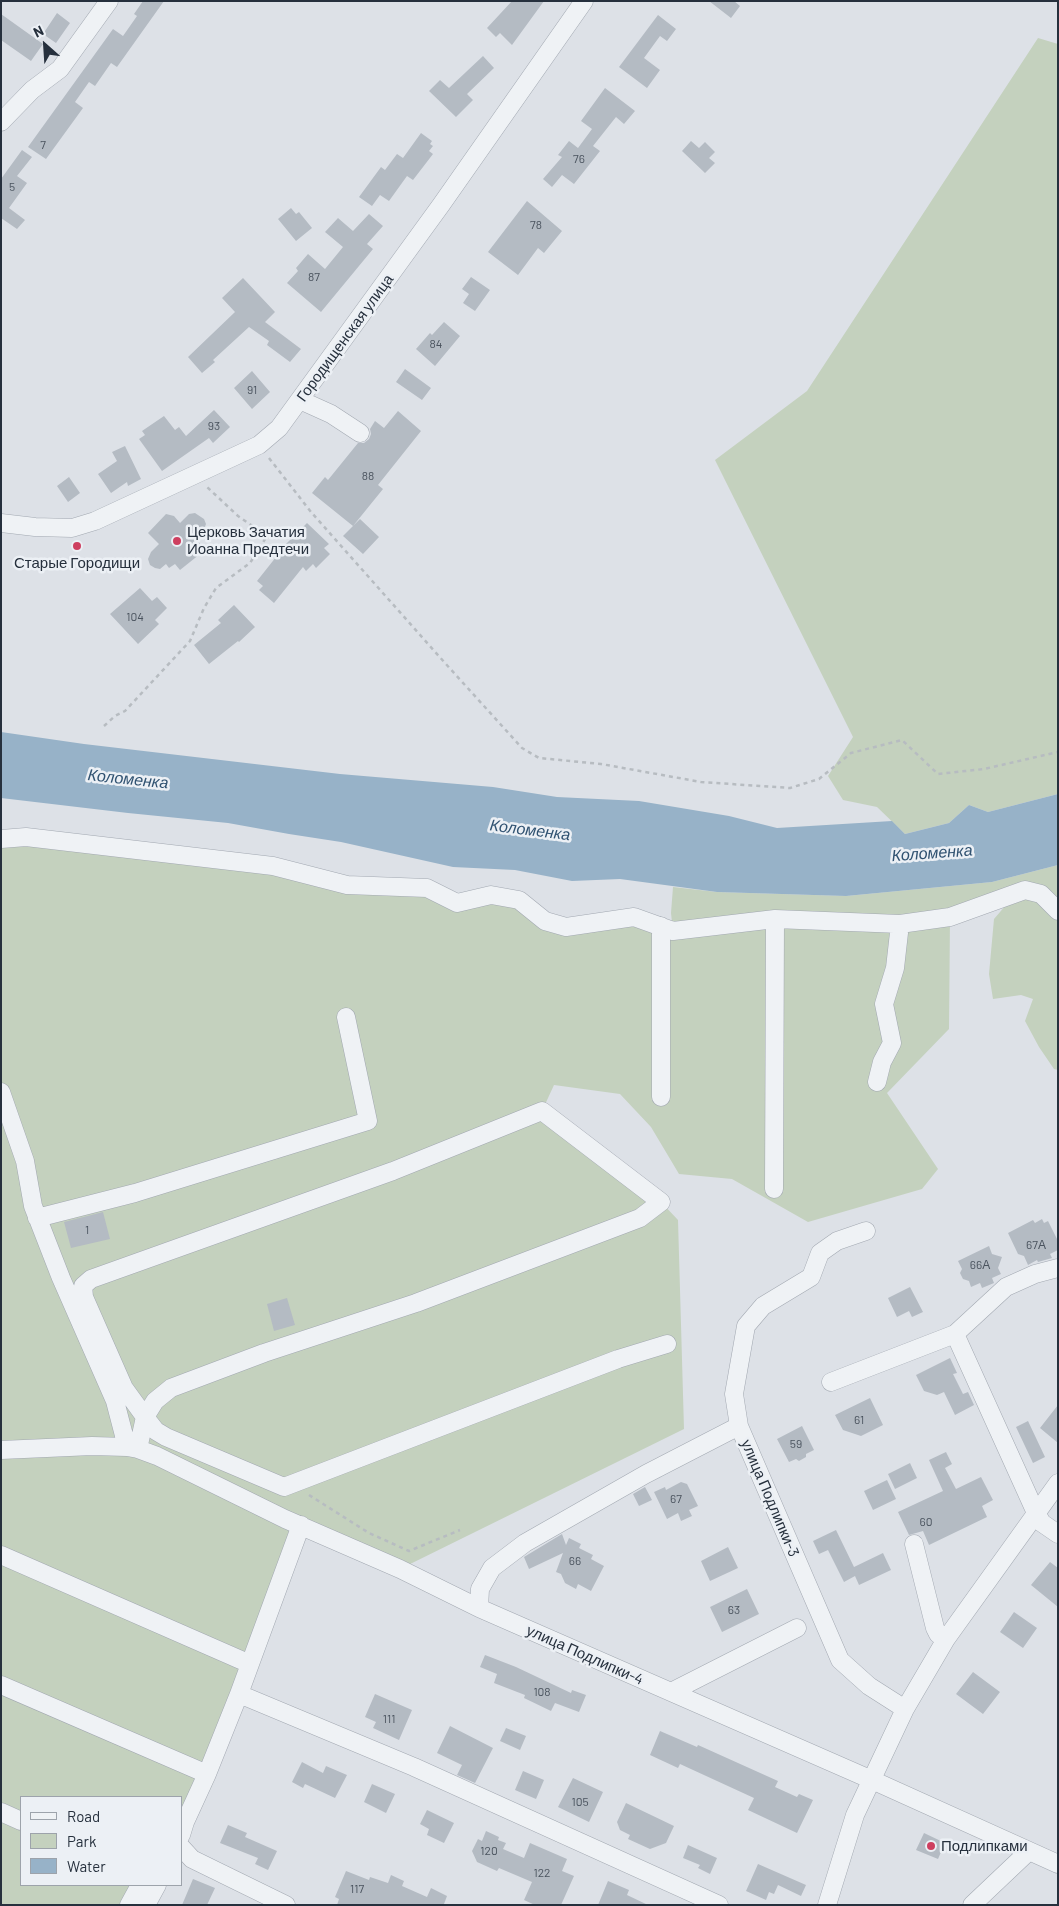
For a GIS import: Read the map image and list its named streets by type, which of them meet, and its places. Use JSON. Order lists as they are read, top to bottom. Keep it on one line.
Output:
{"streets":{"street":["Городищенская улица","улица Подлипки-3","улица Подлипки-4"]},"crossings":[["улица Подлипки-3","улица Подлипки-4"]],"water":["Коломенка"],"places":["Церковь Зачатия Иоанна Предтечи","Старые Городищи","Подлипками"],"house_numbers":["7","76","5","78","87","84","91","93","88","104","1","67А","66А","61","59","67","60","66","63","108","111","105","120","122","117"],"legend":["Road","Park","Water"],"north":"top left"}
